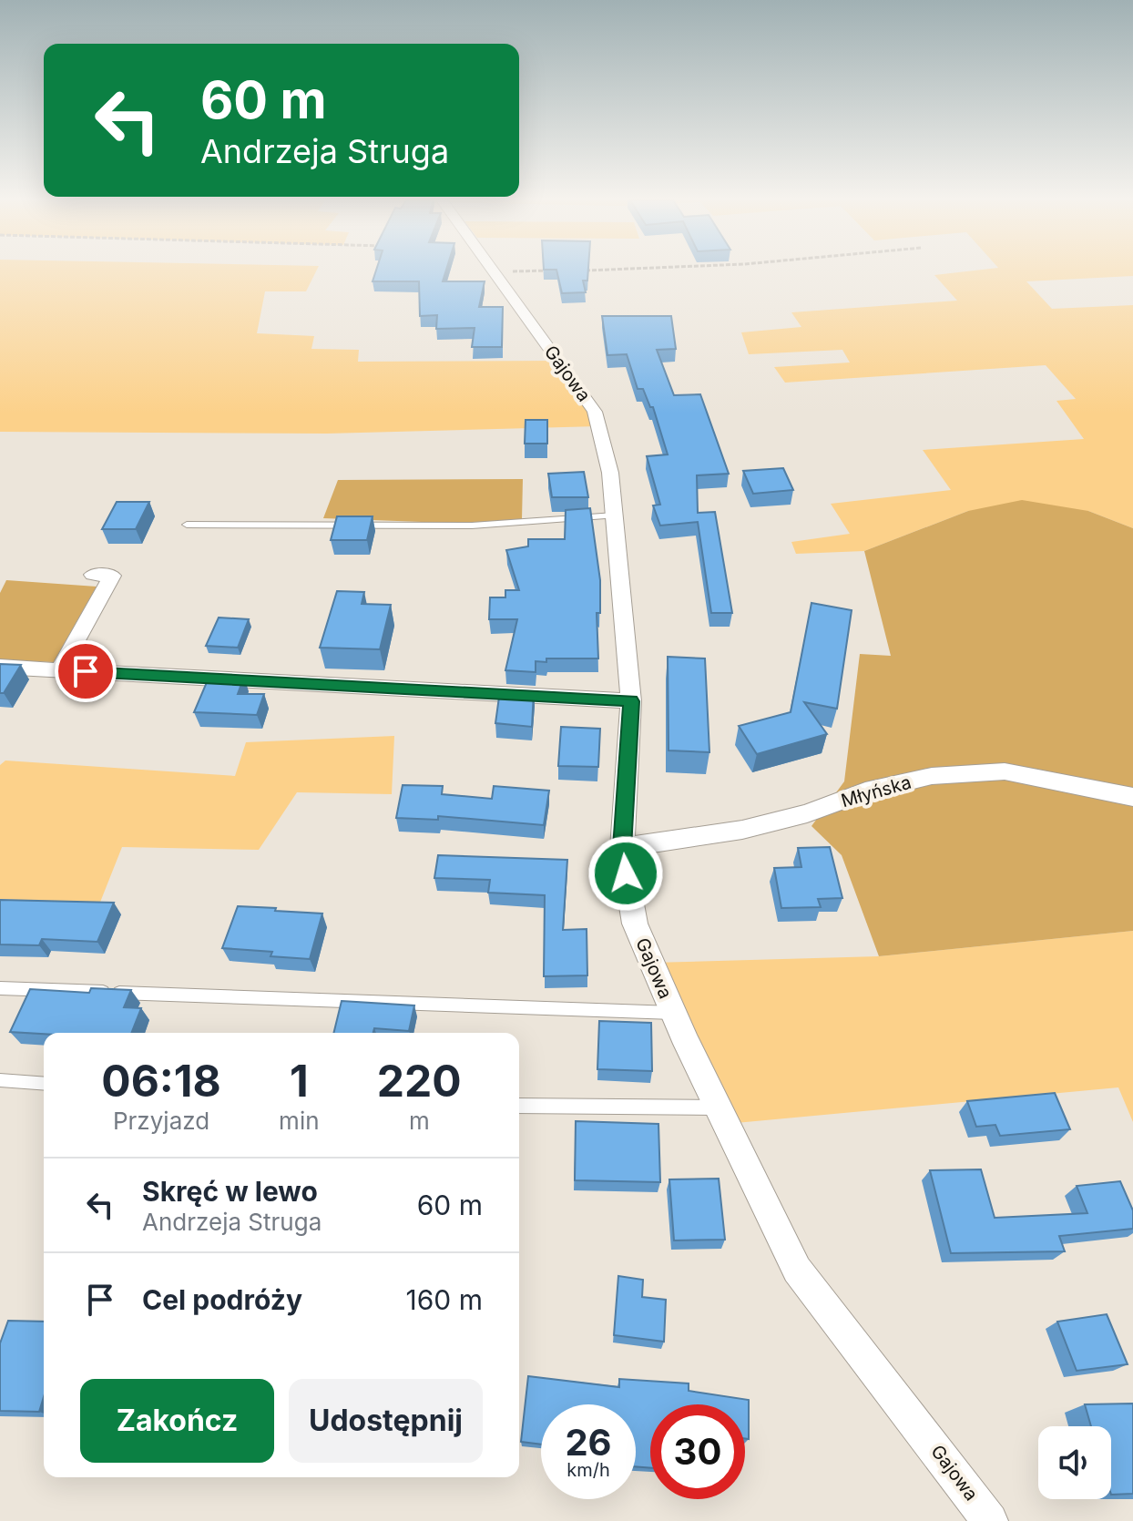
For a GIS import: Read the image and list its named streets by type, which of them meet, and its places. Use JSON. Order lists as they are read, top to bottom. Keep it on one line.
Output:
{"streets":{"street":["Gajowa","Młyńska"]},"crossings":[["Gajowa","Młyńska"]],"page":{"turn":["60 m","Andrzeja Struga"],"eta":["06:18","Przyjazd","1","min","220","m"],"list":[{"name":"Skręć w lewo","note":"Andrzeja Struga","value":"60 m"},{"name":"Cel podróży","value":"160 m"}],"buttons":["Zakończ","Udostępnij"],"speed":"26 km/h","limit":"30"}}
